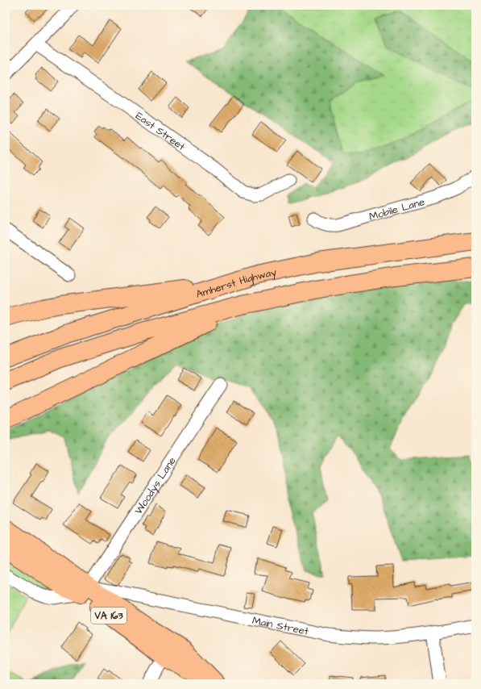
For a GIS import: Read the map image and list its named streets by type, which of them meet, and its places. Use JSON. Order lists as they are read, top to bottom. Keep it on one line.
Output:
{"streets":{"main road":["Amherst Highway","VA 163"],"street":["East Street","Mobile Lane","Woodys Lane","Main Street"]},"crossings":[["Woodys Lane","VA 163"],["Woodys Lane","Main Street"],["VA 163","Main Street"]]}
